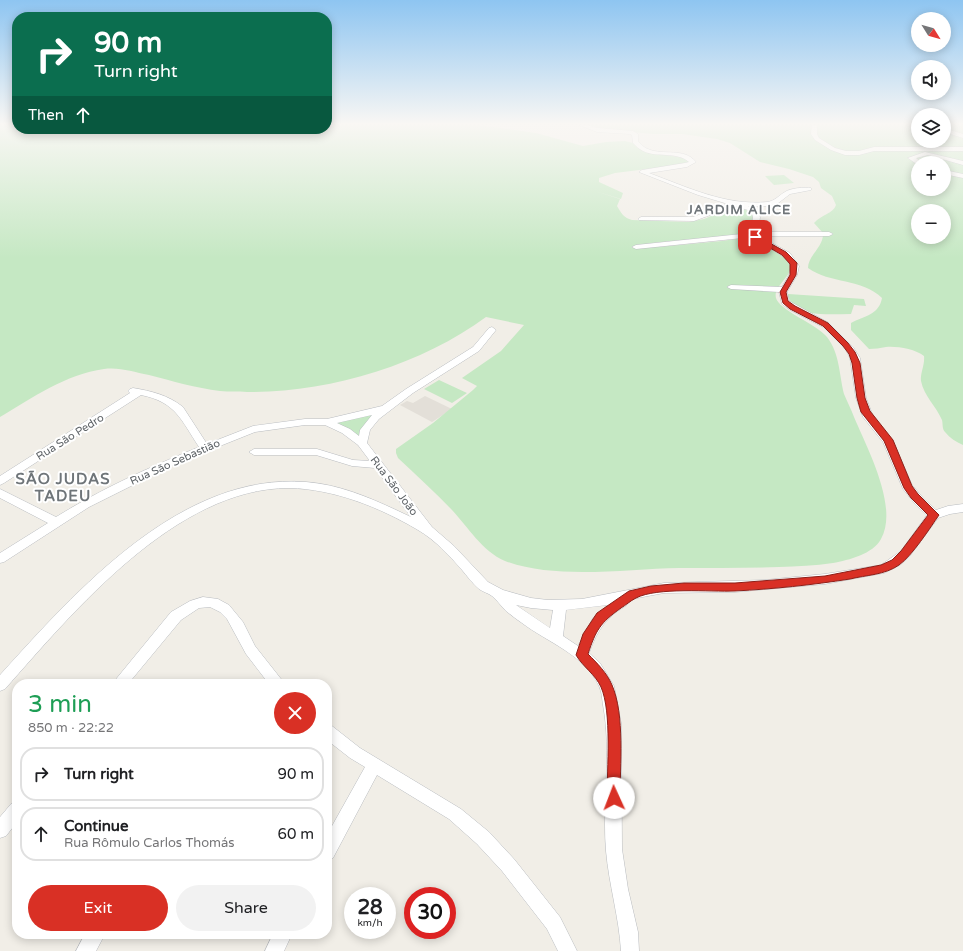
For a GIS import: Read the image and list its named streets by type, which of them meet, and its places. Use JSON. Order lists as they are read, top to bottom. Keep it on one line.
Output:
{"streets":{"street":["Rua São Pedro","Rua São Sebastião","Rua São João"]},"crossings":[["Rua São Pedro","Rua São Sebastião"],["Rua São Sebastião","Rua São João"]],"districts":["JARDIM ALICE","SÃO JUDAS TADEU"],"north":"bottom right","page":{"map_buttons":["+","−"],"turn":["90 m","Turn right"],"then":"Then","heading":["3 min","850 m · 22:22"],"list":[{"name":"Turn right","value":"90 m"},{"name":"Continue","note":"Rua Rômulo Carlos Thomás","value":"60 m"}],"buttons":["Exit","Share"],"speed":"28 km/h","limit":"30"}}
